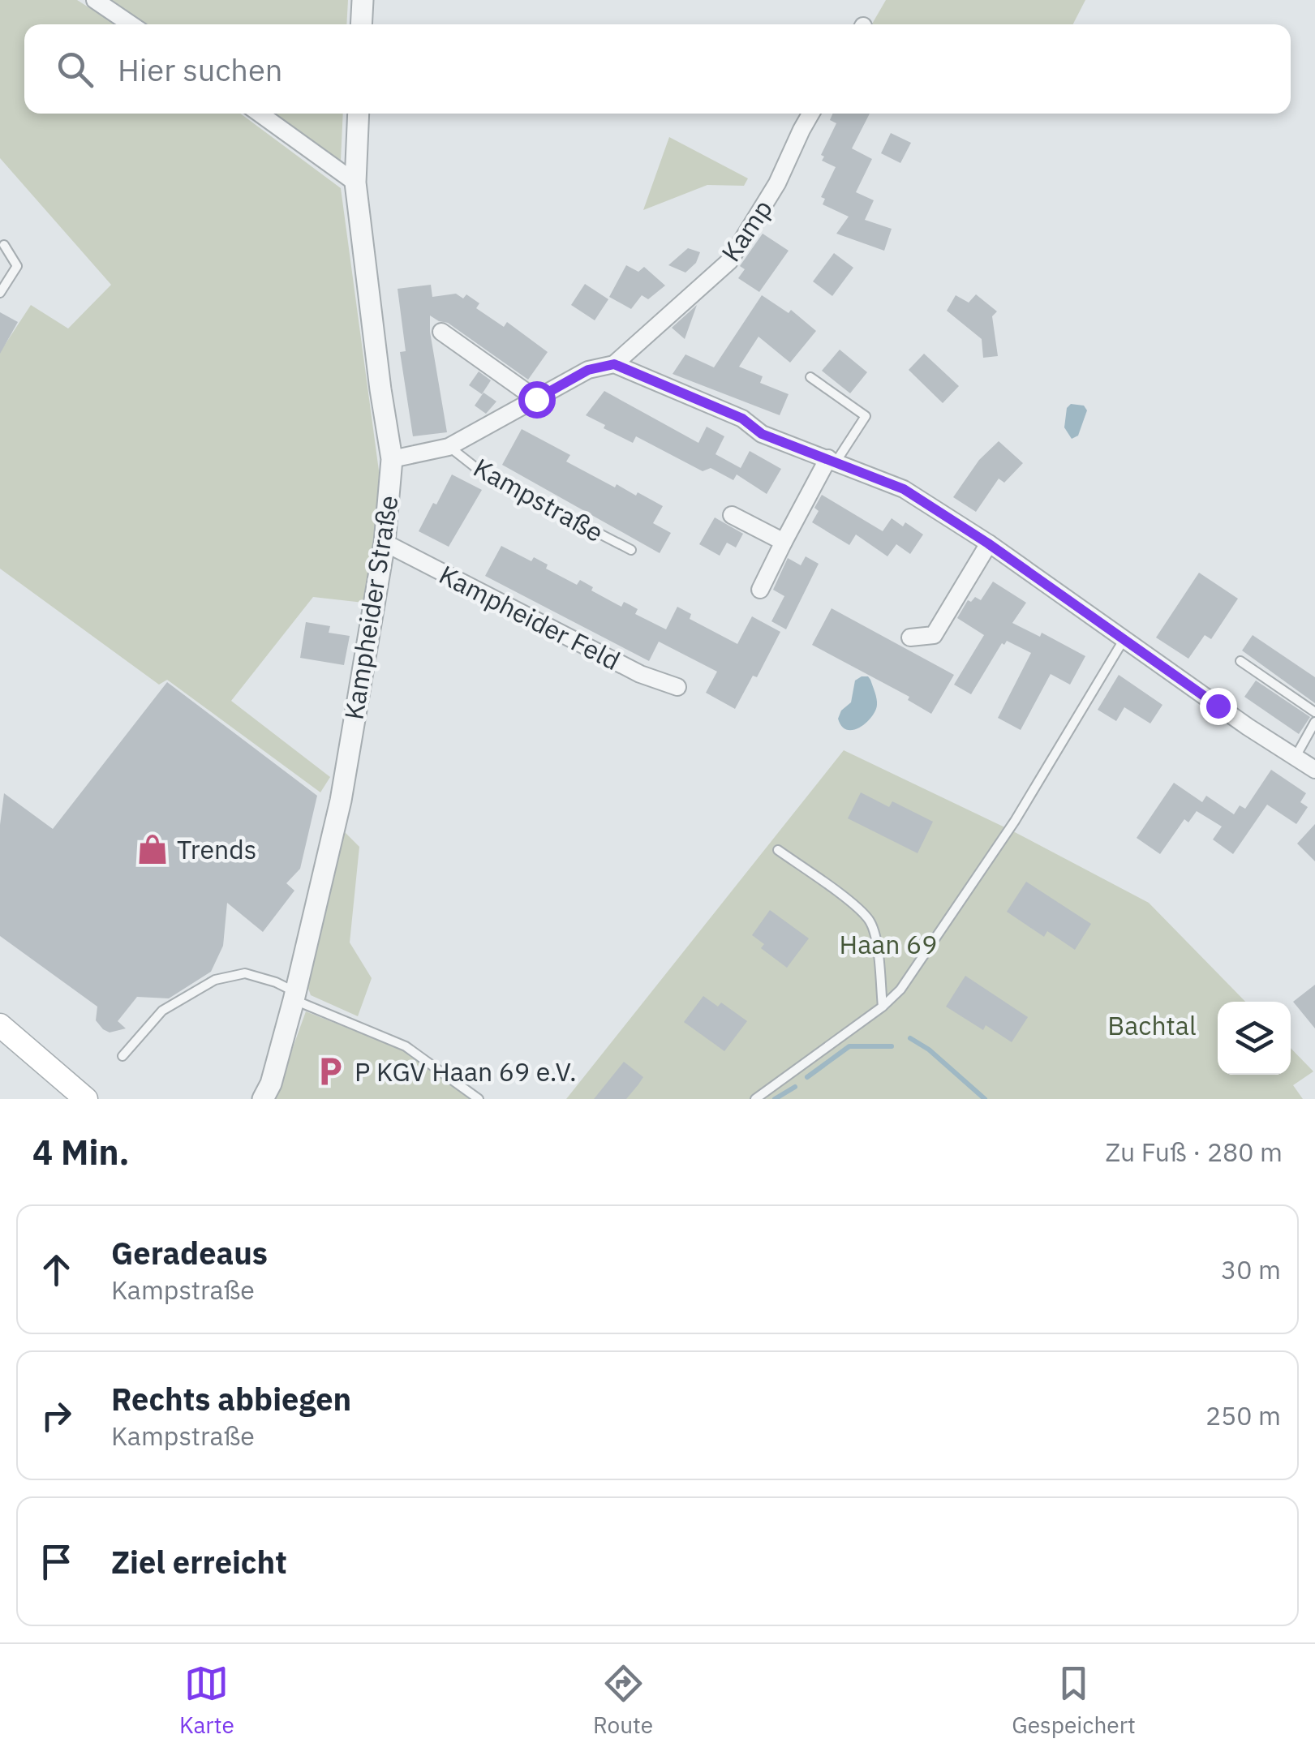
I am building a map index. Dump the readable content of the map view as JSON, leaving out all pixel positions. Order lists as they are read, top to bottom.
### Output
{
  "streets": {
    "street": [
      "Kamp",
      "Kampstraße",
      "Kampheider Straße",
      "Kampheider Feld"
    ]
  },
  "crossings": [
    ["Kamp", "Kampstraße"],
    ["Kampstraße", "Kampheider Straße"],
    ["Kampheider Straße", "Kampheider Feld"]
  ],
  "parks": ["Haan 69", "Bachtal"],
  "places": {
    "shop": ["Trends"],
    "parking": ["P KGV Haan 69 e.V."]
  },
  "page": {
    "search": "Hier suchen",
    "heading": ["4 Min.", "Zu Fuß · 280 m"],
    "list": [
      ["Geradeaus", "Kampstraße", "30 m"],
      ["Rechts abbiegen", "Kampstraße", "250 m"],
      "Ziel erreicht"
    ],
    "nav": ["Karte", "Route", "Gespeichert"]
  }
}
